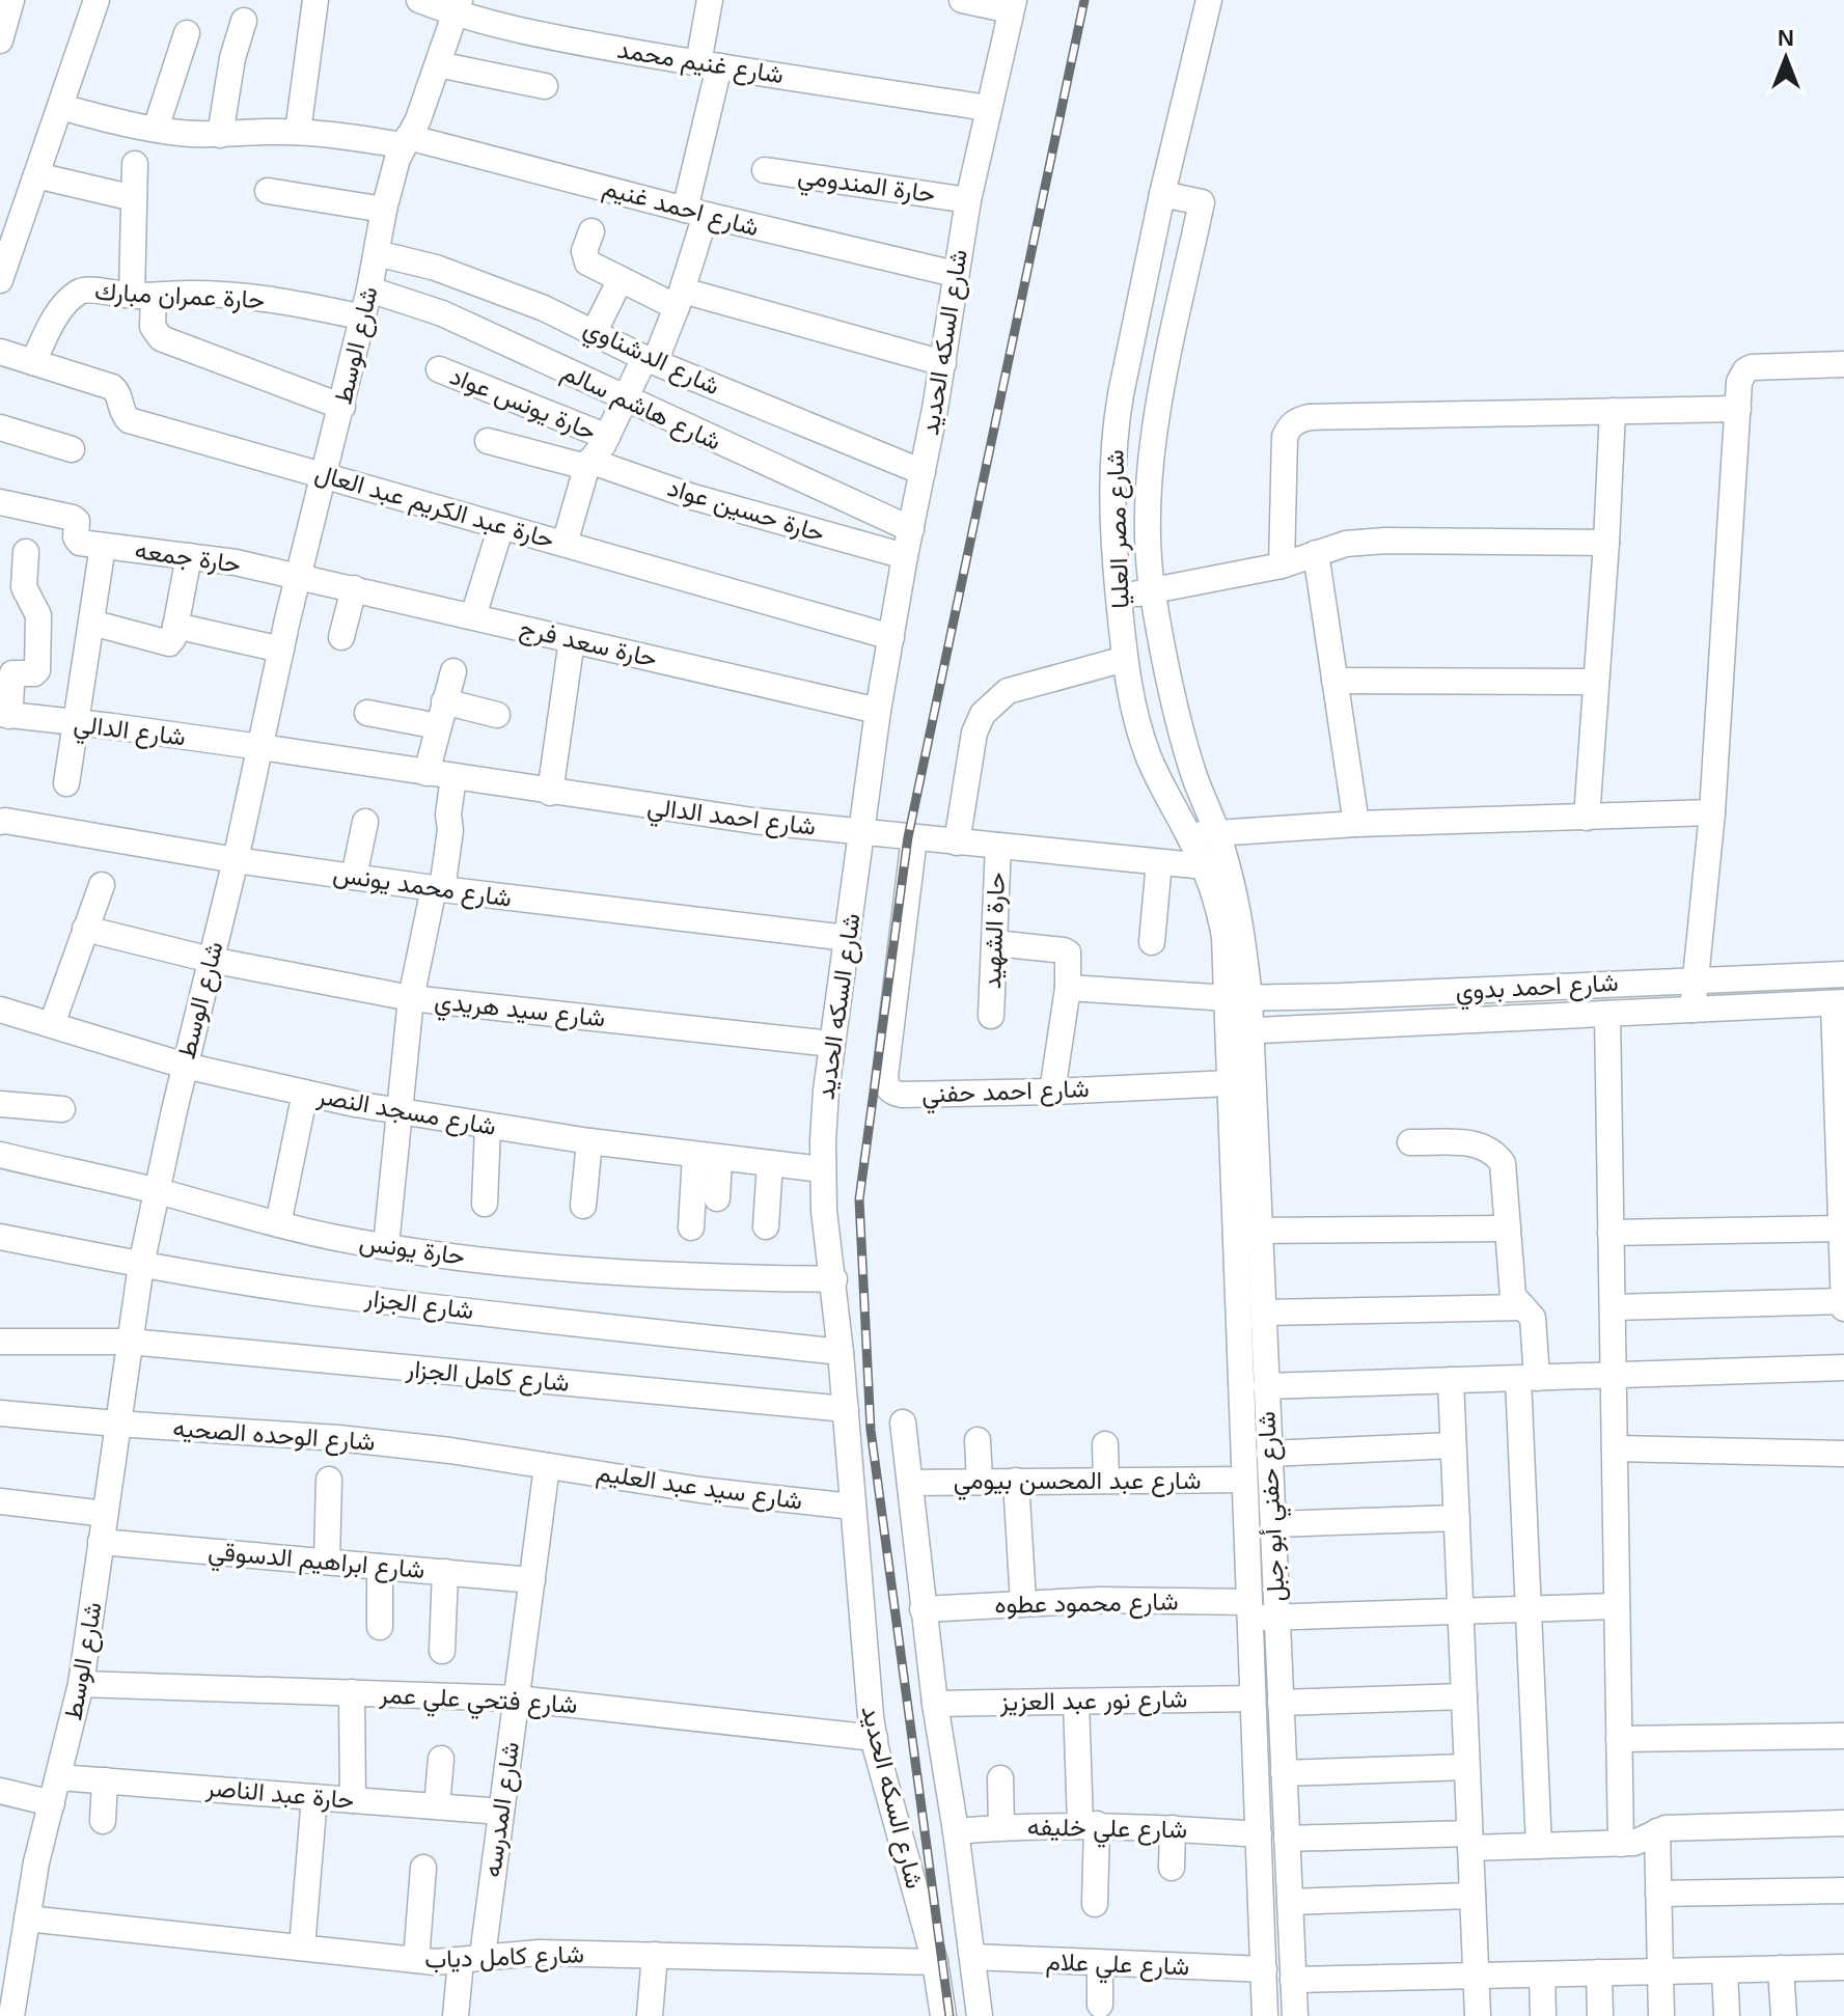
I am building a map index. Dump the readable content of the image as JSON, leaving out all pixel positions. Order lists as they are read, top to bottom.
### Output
{
  "streets": {
    "street": [
      "شارع غنيم محمد",
      "حارة المندومي",
      "شارع احمد غنيم",
      "حارة عمران مبارك",
      "شارع السكه الحديد",
      "شارع الوسط",
      "شارع الدشناوي",
      "حارة يونس عواد",
      "شارع هاشم سالم",
      "حارة عبد الكريم عبد العال",
      "حارة حسين عواد",
      "شارع مصر العليا",
      "حارة جمعه",
      "حارة سعد فرج",
      "شارع الدالي",
      "شارع احمد الدالي",
      "شارع محمد يونس",
      "حارة الشهيد",
      "شارع احمد بدوي",
      "شارع سيد هريدي",
      "شارع احمد حفني",
      "شارع مسجد النصر",
      "حارة يونس",
      "شارع الجزار",
      "شارع كامل الجزار",
      "شارع الوحده الصحيه",
      "شارع عبد المحسن بيومي",
      "شارع سيد عبد العليم",
      "شارع حفني أبو جبل",
      "شارع ابراهيم الدسوقي",
      "شارع محمود عطوه",
      "شارع فتحي علي عمر",
      "شارع نور عبد العزيز",
      "حارة عبد الناصر",
      "شارع المدرسه",
      "شارع علي خليفه",
      "شارع كامل دياب",
      "شارع علي علام"
    ]
  },
  "crossings": [
    ["شارع غنيم محمد", "شارع السكه الحديد"],
    ["شارع غنيم محمد", "شارع الوسط"],
    ["حارة المندومي", "شارع السكه الحديد"],
    ["شارع احمد غنيم", "شارع السكه الحديد"],
    ["شارع احمد غنيم", "شارع الوسط"],
    ["حارة عمران مبارك", "شارع الوسط"],
    ["حارة عمران مبارك", "حارة عبد الكريم عبد العال"],
    ["شارع السكه الحديد", "شارع الدشناوي"],
    ["شارع السكه الحديد", "شارع هاشم سالم"],
    ["شارع السكه الحديد", "حارة عبد الكريم عبد العال"],
    ["شارع السكه الحديد", "حارة حسين عواد"],
    ["شارع السكه الحديد", "حارة سعد فرج"],
    ["شارع السكه الحديد", "شارع احمد الدالي"],
    ["شارع السكه الحديد", "شارع محمد يونس"],
    ["شارع السكه الحديد", "شارع سيد هريدي"],
    ["شارع السكه الحديد", "شارع مسجد النصر"],
    ["شارع السكه الحديد", "حارة يونس"],
    ["شارع السكه الحديد", "شارع الجزار"],
    ["شارع السكه الحديد", "شارع كامل الجزار"],
    ["شارع السكه الحديد", "شارع عبد المحسن بيومي"],
    ["شارع السكه الحديد", "شارع سيد عبد العليم"],
    ["شارع السكه الحديد", "شارع محمود عطوه"],
    ["شارع السكه الحديد", "شارع فتحي علي عمر"],
    ["شارع السكه الحديد", "شارع نور عبد العزيز"],
    ["شارع السكه الحديد", "شارع علي خليفه"],
    ["شارع السكه الحديد", "شارع كامل دياب"],
    ["شارع السكه الحديد", "شارع علي علام"],
    ["شارع الوسط", "شارع الدشناوي"],
    ["شارع الوسط", "شارع هاشم سالم"],
    ["شارع الوسط", "حارة عبد الكريم عبد العال"],
    ["شارع الوسط", "حارة جمعه"],
    ["شارع الوسط", "حارة سعد فرج"],
    ["شارع الوسط", "شارع الدالي"],
    ["شارع الوسط", "شارع احمد الدالي"],
    ["شارع الوسط", "شارع محمد يونس"],
    ["شارع الوسط", "شارع سيد هريدي"],
    ["شارع الوسط", "شارع مسجد النصر"],
    ["شارع الوسط", "حارة يونس"],
    ["شارع الوسط", "شارع الجزار"],
    ["شارع الوسط", "شارع كامل الجزار"],
    ["شارع الوسط", "شارع الوحده الصحيه"],
    ["شارع الوسط", "شارع ابراهيم الدسوقي"],
    ["شارع الوسط", "شارع فتحي علي عمر"],
    ["شارع الوسط", "حارة عبد الناصر"],
    ["شارع الوسط", "شارع كامل دياب"],
    ["شارع مصر العليا", "شارع احمد الدالي"],
    ["شارع مصر العليا", "شارع احمد بدوي"],
    ["شارع مصر العليا", "شارع حفني أبو جبل"],
    ["حارة جمعه", "حارة سعد فرج"],
    ["شارع الدالي", "شارع احمد الدالي"],
    ["شارع احمد الدالي", "حارة الشهيد"],
    ["شارع احمد الدالي", "شارع احمد حفني"],
    ["شارع احمد بدوي", "شارع حفني أبو جبل"],
    ["شارع احمد حفني", "شارع حفني أبو جبل"],
    ["شارع الوحده الصحيه", "شارع سيد عبد العليم"],
    ["شارع الوحده الصحيه", "شارع المدرسه"],
    ["شارع عبد المحسن بيومي", "شارع حفني أبو جبل"],
    ["شارع سيد عبد العليم", "شارع المدرسه"],
    ["شارع حفني أبو جبل", "شارع محمود عطوه"],
    ["شارع حفني أبو جبل", "شارع نور عبد العزيز"],
    ["شارع حفني أبو جبل", "شارع علي خليفه"],
    ["شارع حفني أبو جبل", "شارع علي علام"],
    ["شارع ابراهيم الدسوقي", "شارع المدرسه"],
    ["شارع فتحي علي عمر", "شارع المدرسه"],
    ["حارة عبد الناصر", "شارع المدرسه"],
    ["شارع المدرسه", "شارع كامل دياب"]
  ],
  "north": "top"
}
